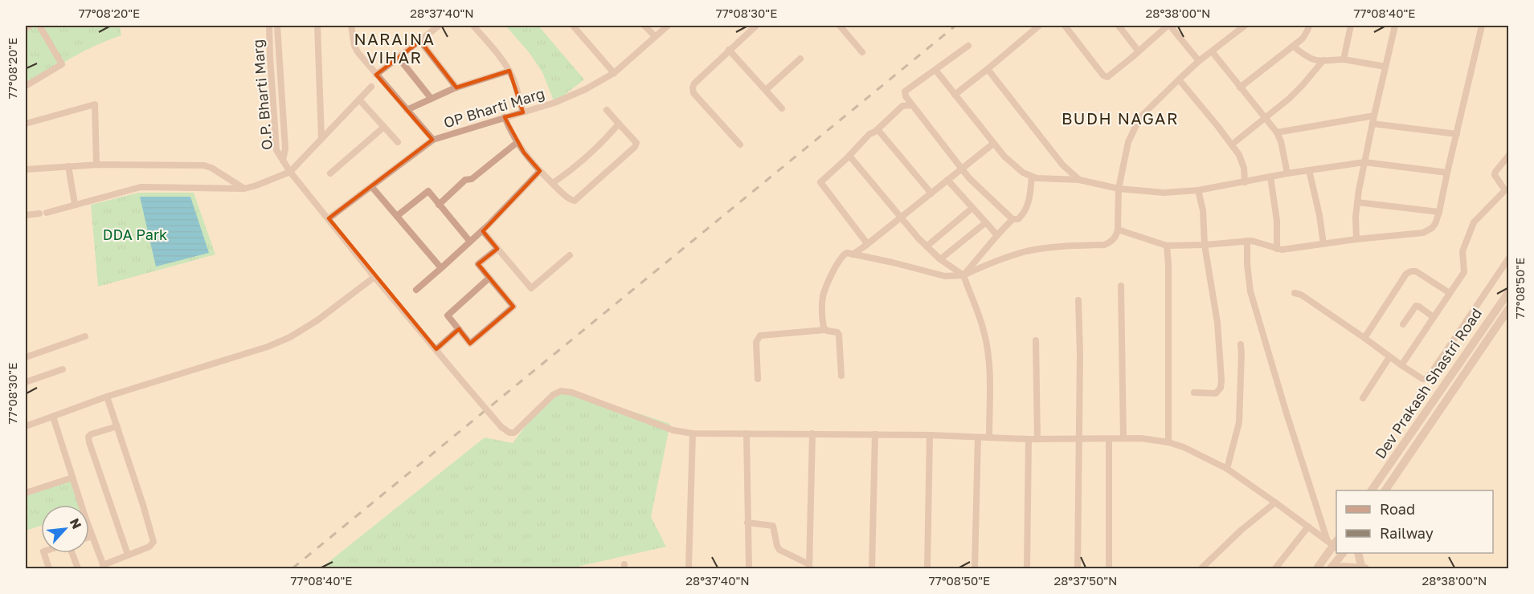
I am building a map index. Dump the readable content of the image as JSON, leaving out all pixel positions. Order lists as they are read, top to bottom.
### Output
{
  "streets": {
    "street": ["O.P. Bharti Marg", "OP Bharti Marg", "Dev Prakash Shastri Road"]
  },
  "crossings": [
    ["O.P. Bharti Marg", "OP Bharti Marg"]
  ],
  "districts": ["NARAINA VIHAR", "BUDH NAGAR"],
  "parks": ["DDA Park"],
  "legend": ["Road", "Railway"],
  "north": "top right",
  "coordinates": [
    "77°08'20\"E",
    "28°37'40\"N",
    "77°08'30\"E",
    "28°38'00\"N",
    "77°08'40\"E",
    "77°08'50\"E",
    "28°37'50\"N"
  ]
}
